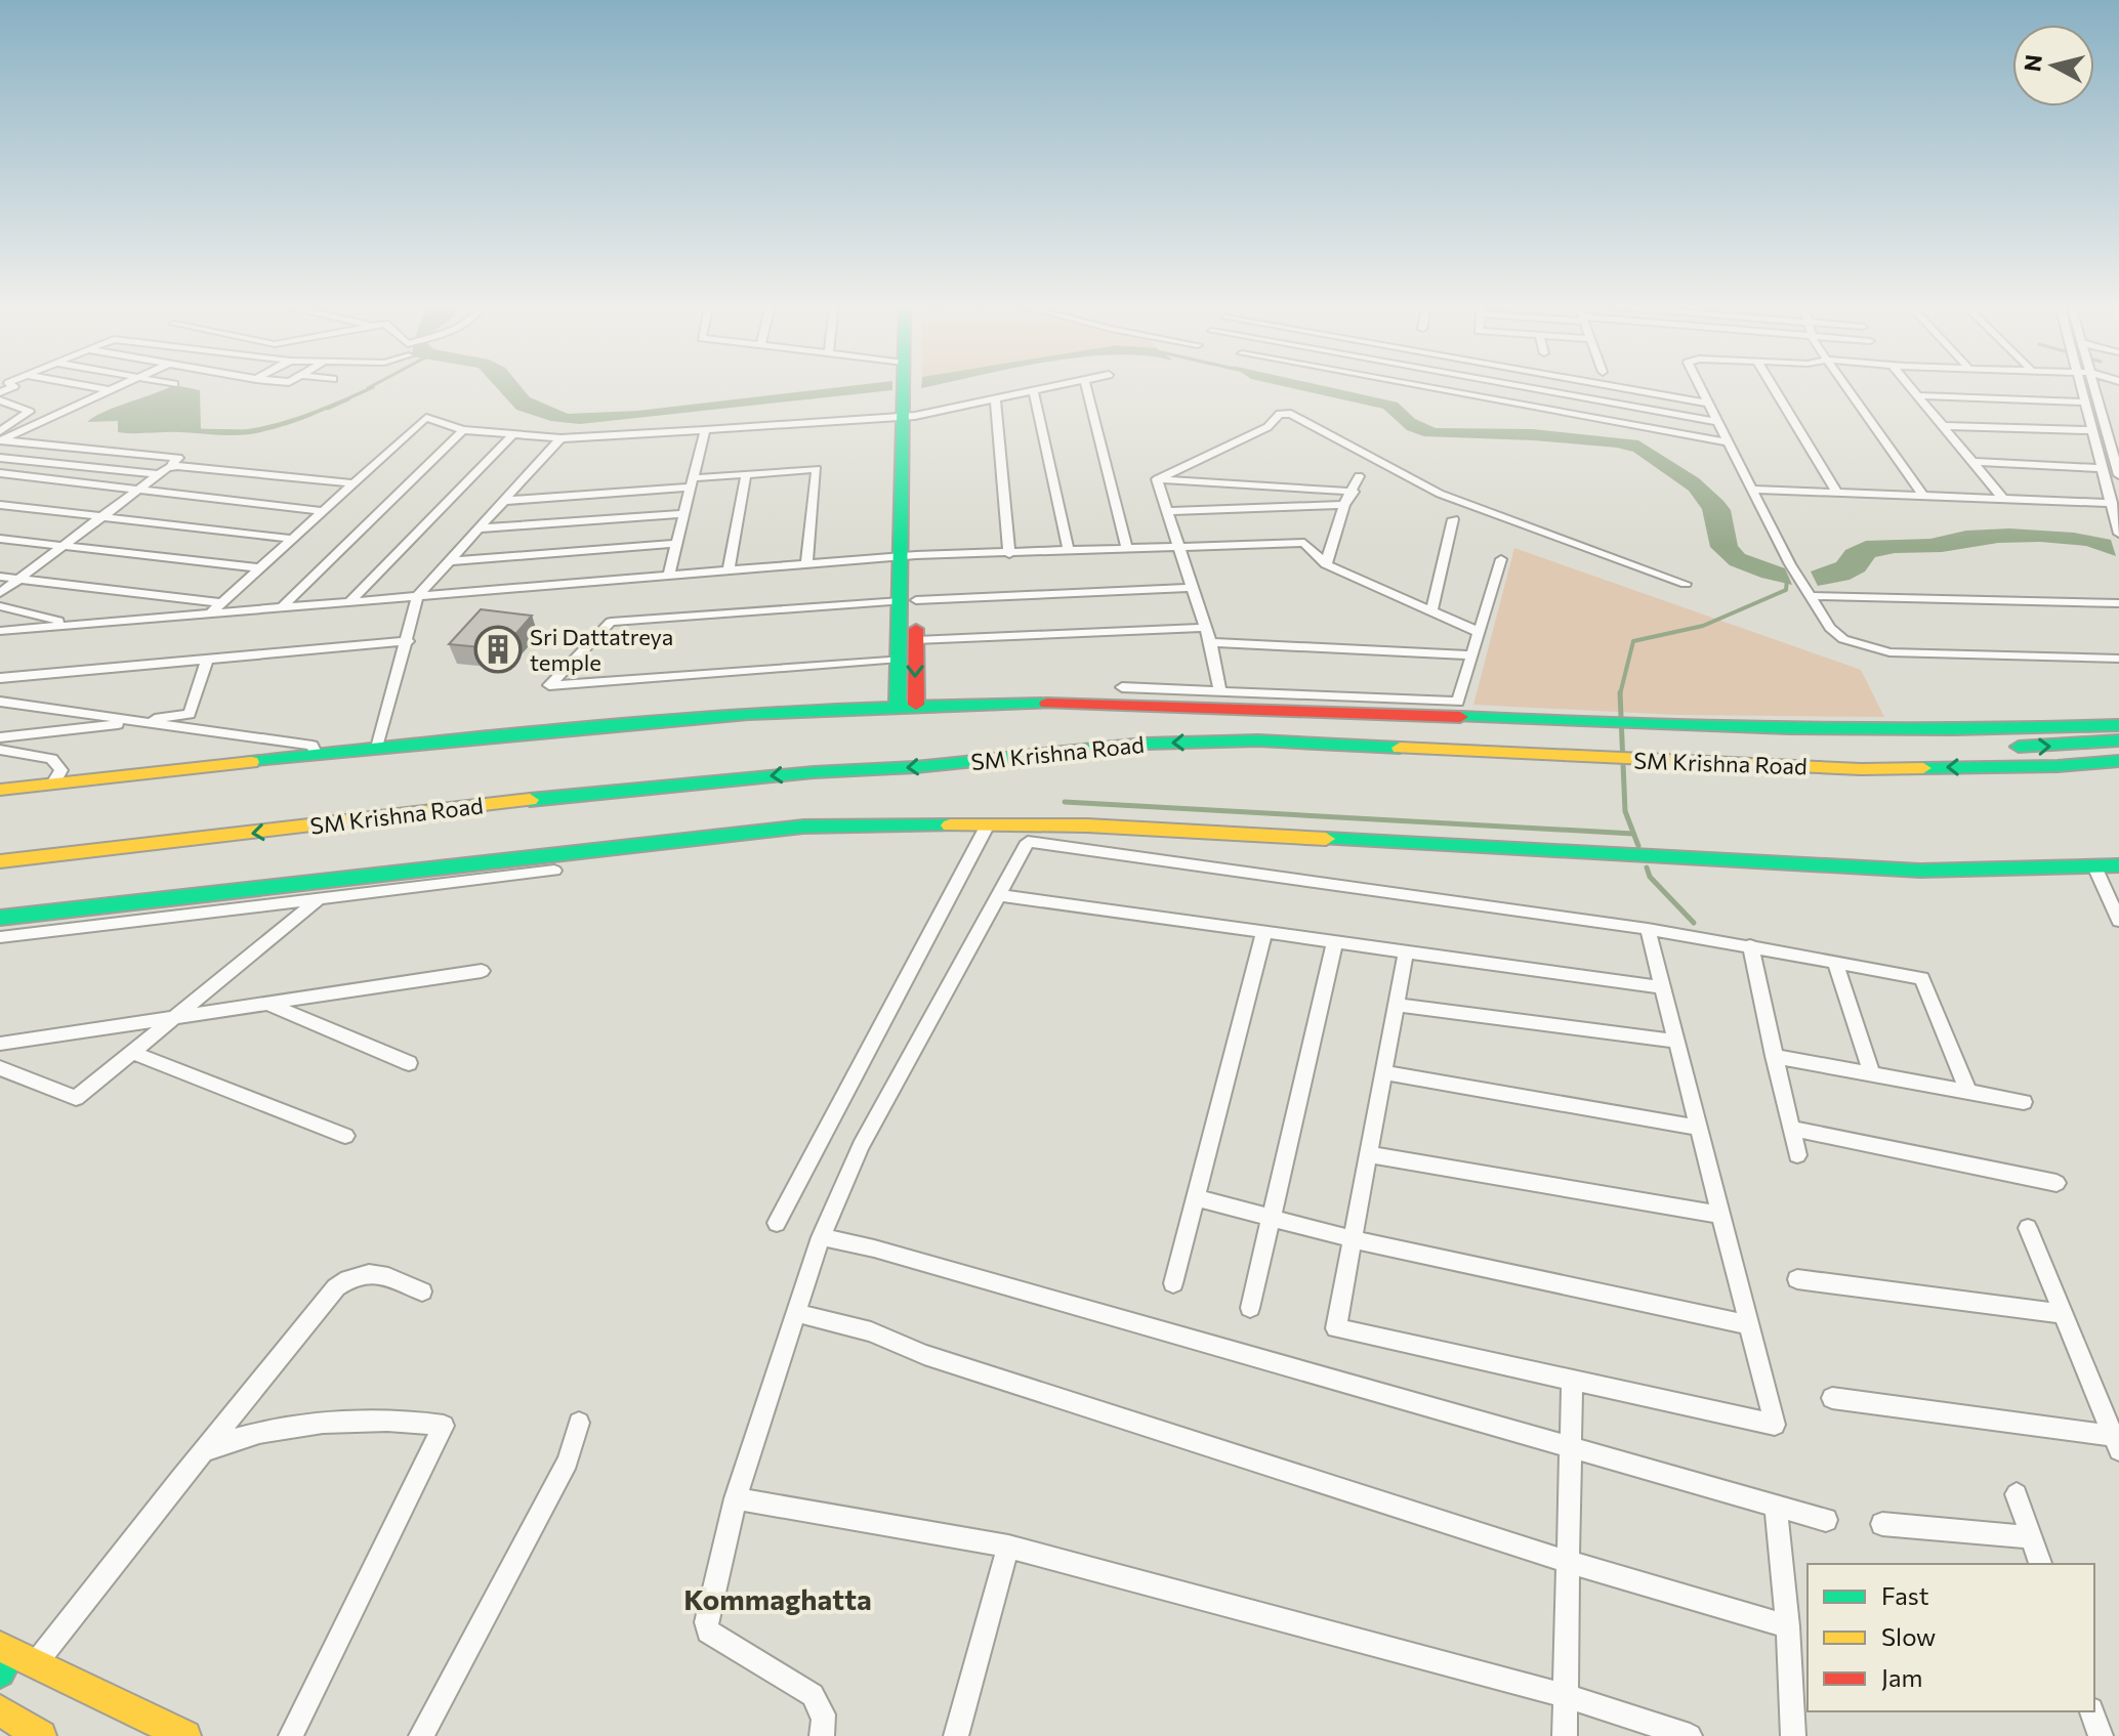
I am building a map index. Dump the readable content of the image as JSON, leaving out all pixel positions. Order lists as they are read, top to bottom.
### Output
{
  "streets": {
    "main road": ["SM Krishna Road"]
  },
  "districts": ["Kommaghatta"],
  "places": {
    "building": ["Sri Dattatreya temple"]
  },
  "legend": ["Fast", "Slow", "Jam"],
  "north": "left"
}
